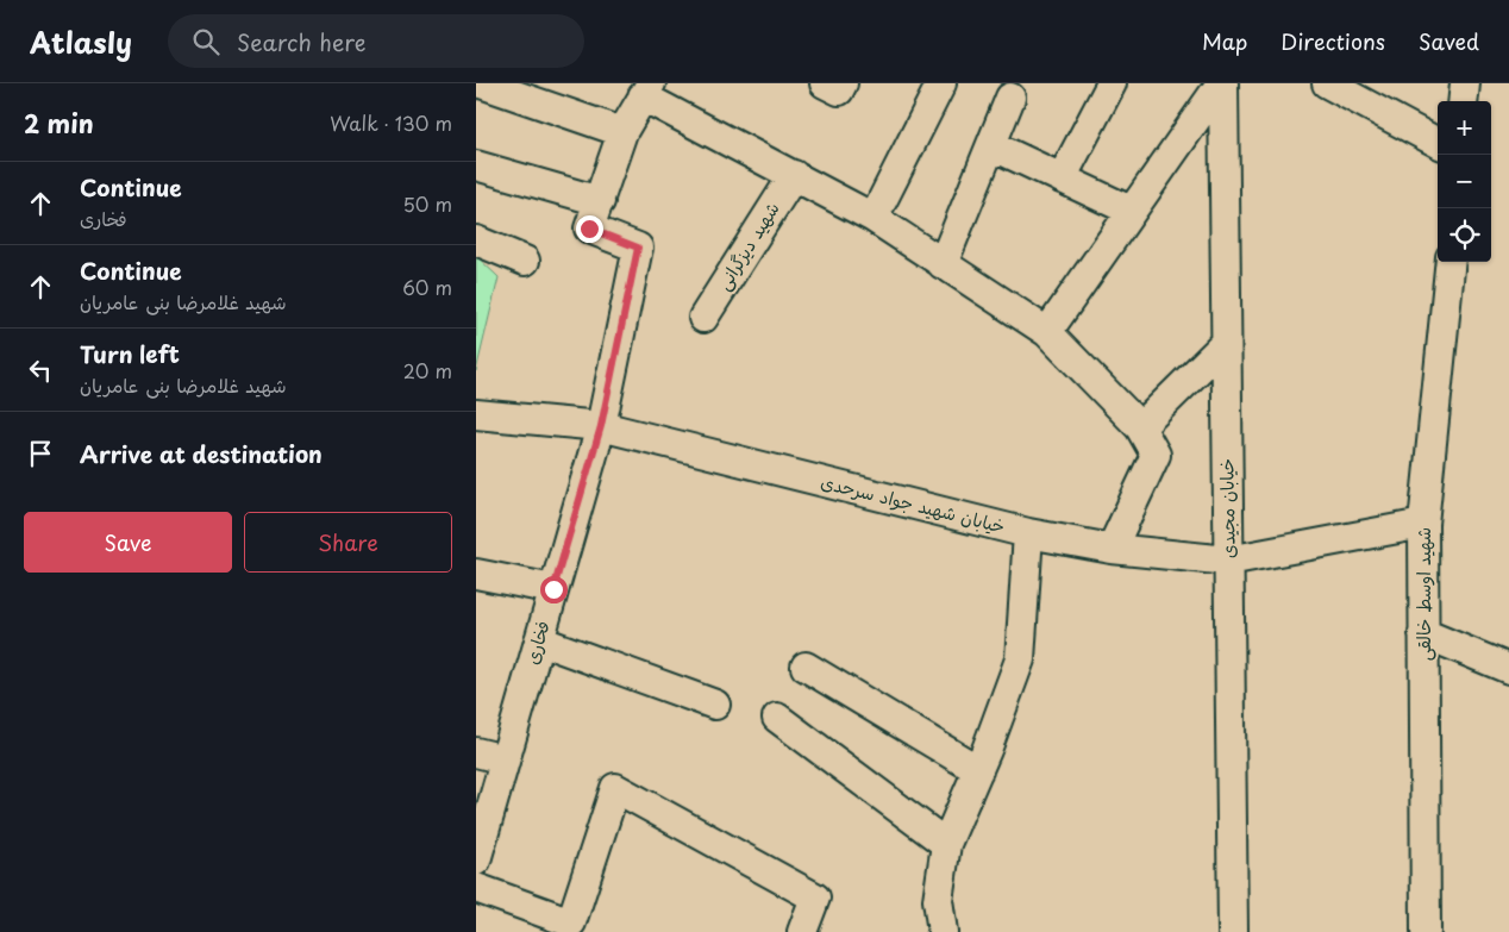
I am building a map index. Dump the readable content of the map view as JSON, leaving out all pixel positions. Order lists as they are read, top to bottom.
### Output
{
  "streets": {
    "street": [
      "شهید دیزگرانی",
      "خیابان شهید جواد سرحدی",
      "خیابان مجیدی",
      "شهید اوسط خالقی",
      "فخاری"
    ]
  },
  "crossings": [
    ["خیابان شهید جواد سرحدی", "خیابان مجیدی"],
    ["خیابان شهید جواد سرحدی", "شهید اوسط خالقی"],
    ["خیابان شهید جواد سرحدی", "فخاری"]
  ],
  "page": {
    "header": "Atlasly",
    "search": "Search here",
    "nav": ["Map", "Directions", "Saved"],
    "heading": ["2 min", "Walk · 130 m"],
    "map_buttons": ["+", "−"],
    "list": [
      ["Continue", "فخاری", "50 m"],
      ["Continue", "شهید غلامرضا بنی عامریان", "60 m"],
      ["Turn left", "شهید غلامرضا بنی عامریان", "20 m"],
      "Arrive at destination"
    ],
    "buttons": ["Save", "Share"]
  }
}
